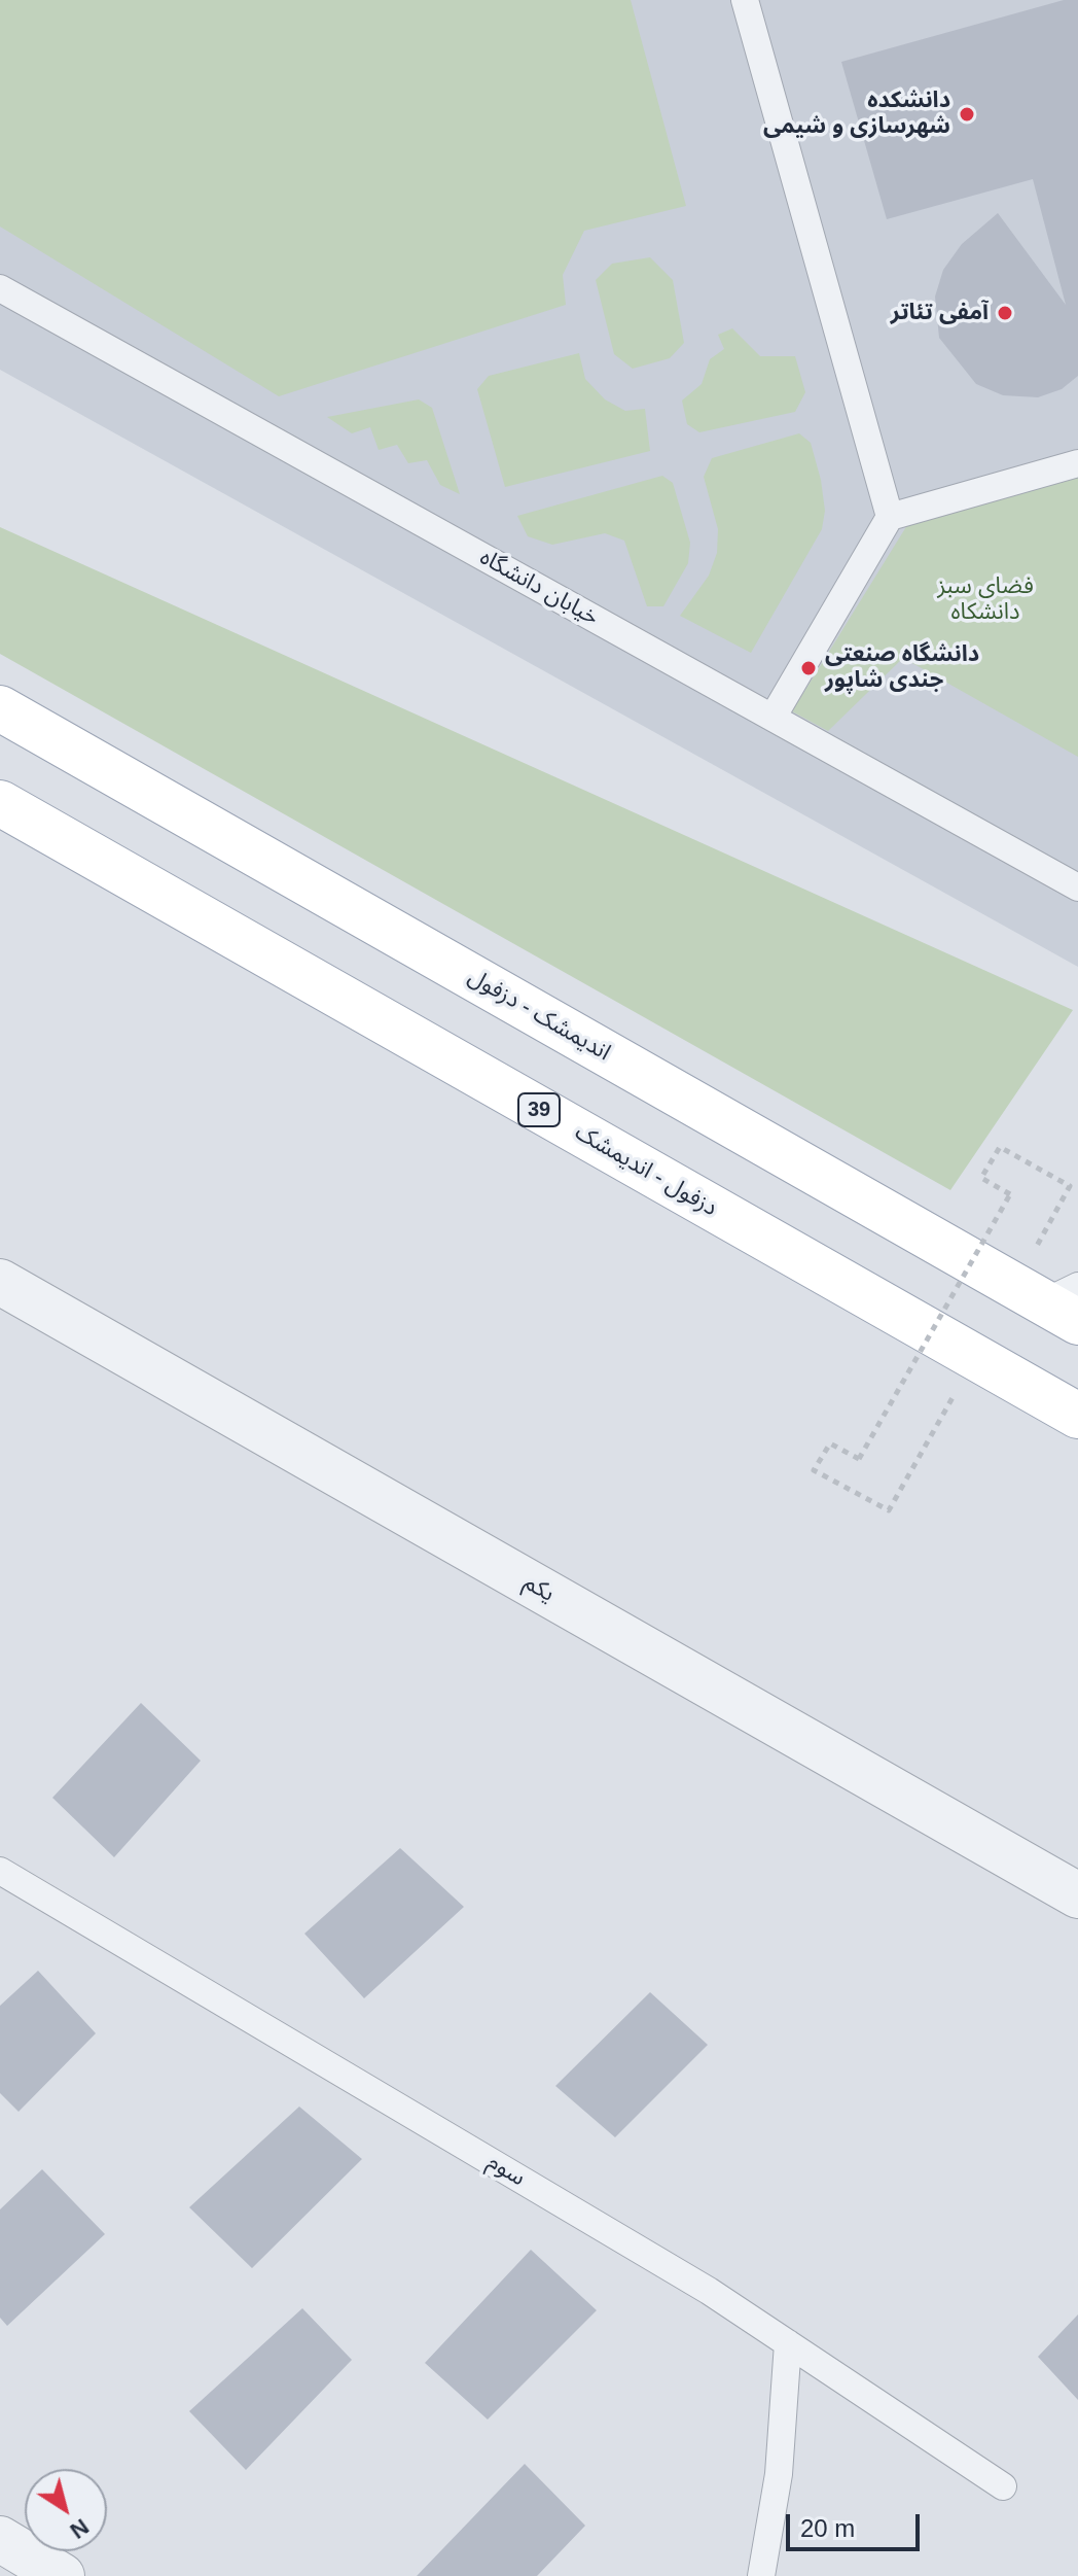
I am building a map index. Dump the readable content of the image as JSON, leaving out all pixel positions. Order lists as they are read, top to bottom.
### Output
{
  "streets": {
    "main road": ["اندیمشک - دزفول", "39", "دزفول - اندیمشک"],
    "street": ["یکم"],
    "lane": ["خیابان دانشگاه", "سوم"]
  },
  "parks": ["فضای سبز دانشکاه"],
  "places": ["دانشکده شهرسازی و شیمی", "آمفی تئاتر", "دانشگاه صنعتی جندی شاپور"],
  "scale_bar": "20 m",
  "north": "bottom right"
}
